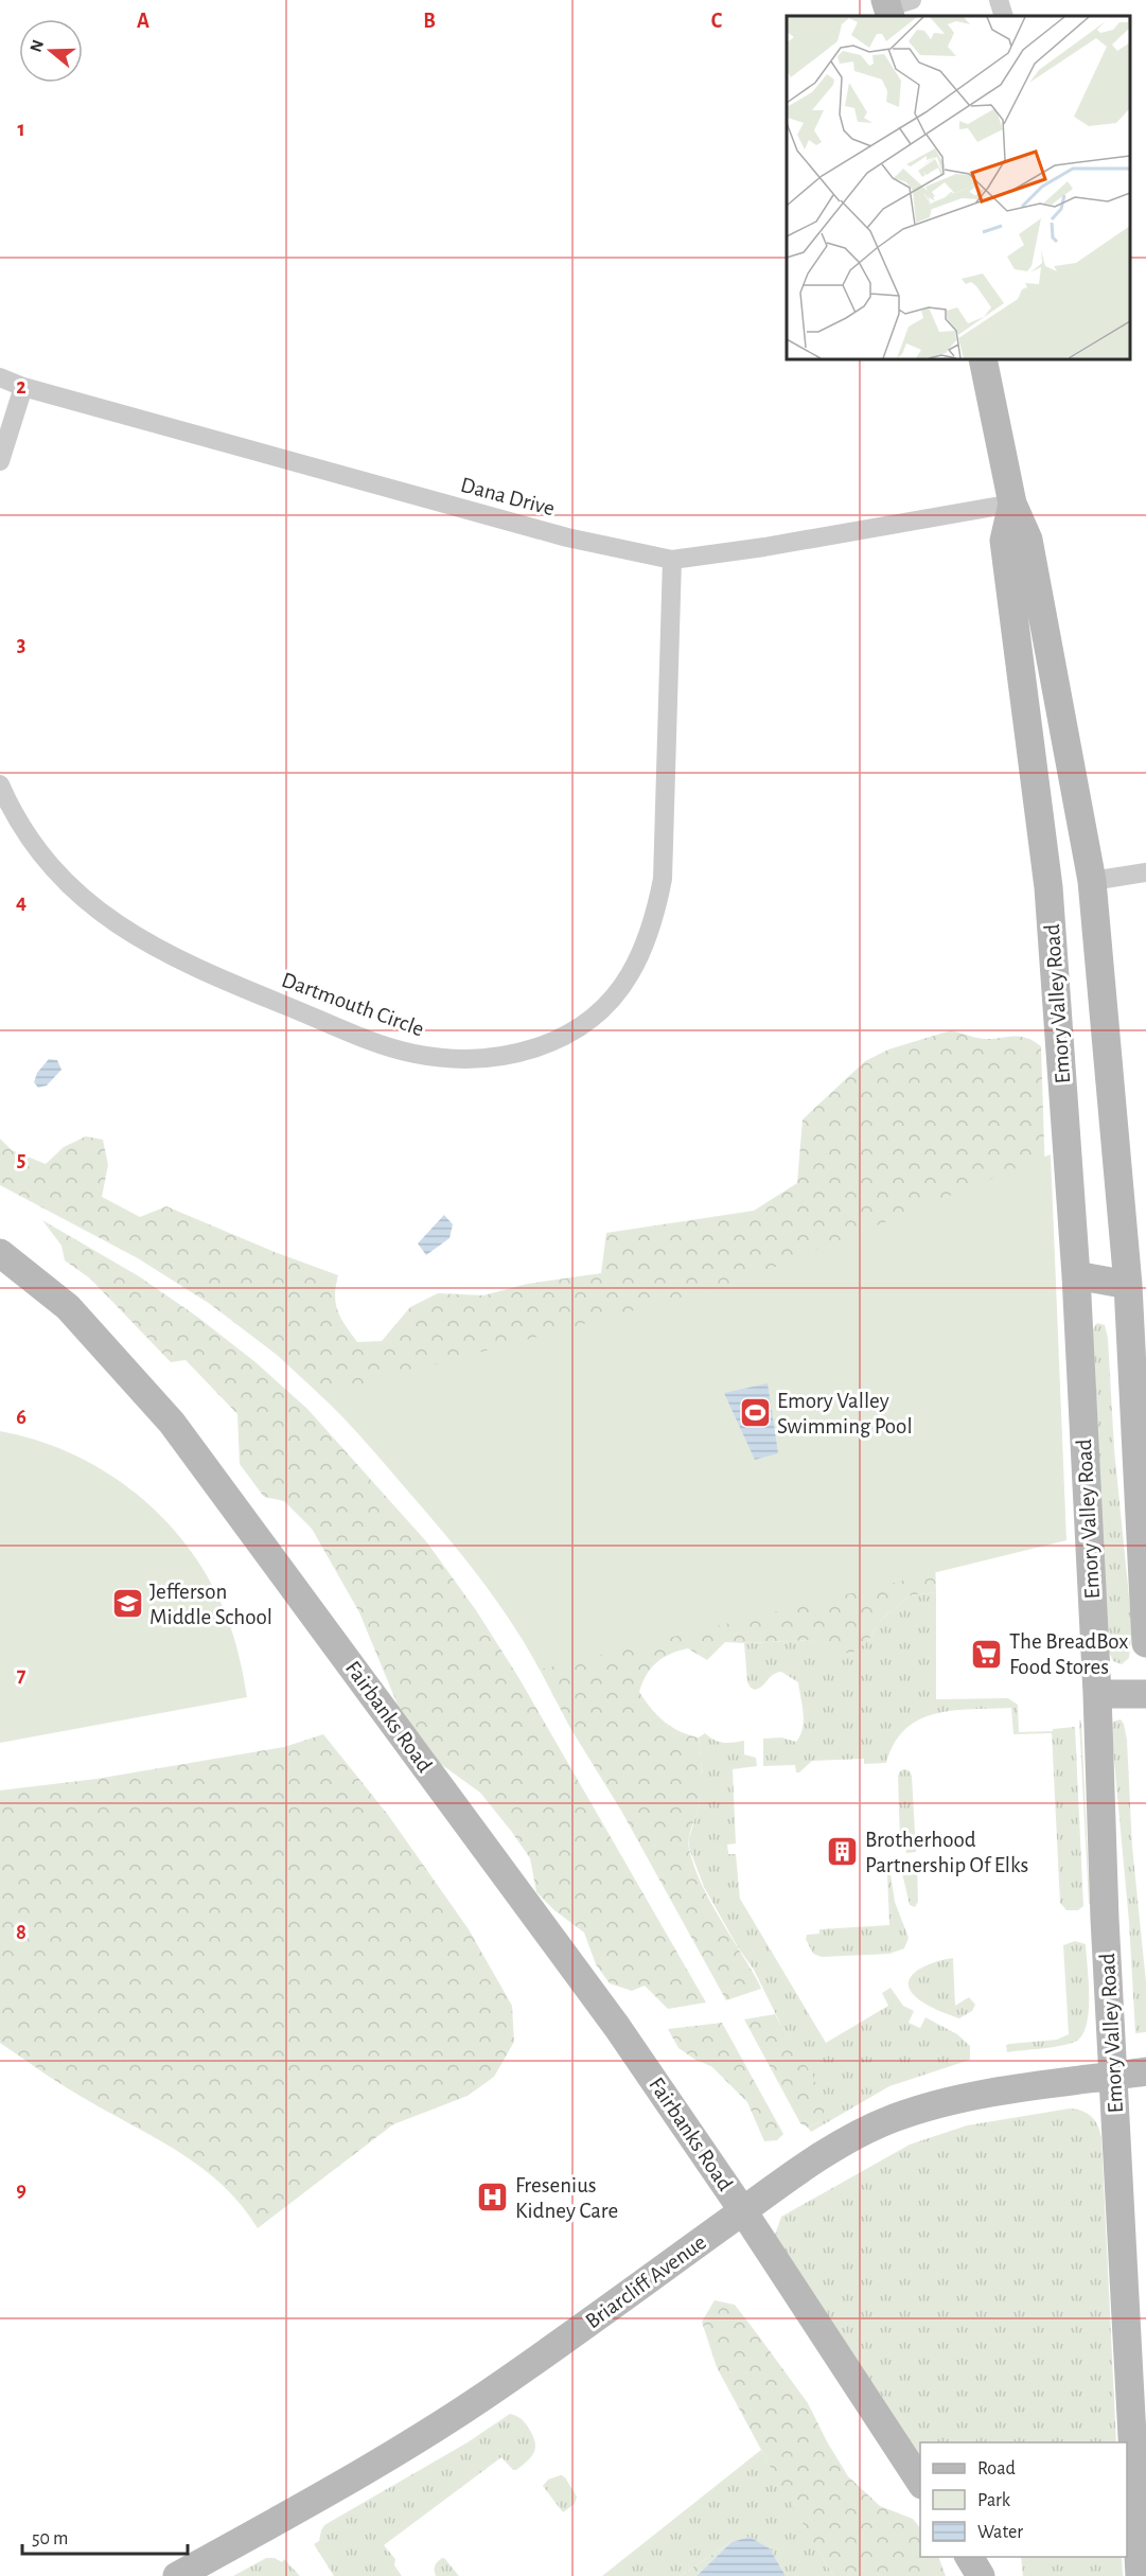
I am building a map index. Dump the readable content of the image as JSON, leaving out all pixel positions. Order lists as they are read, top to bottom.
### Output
{
  "streets": {
    "main road": ["Emory Valley Road", "Fairbanks Road", "Briarcliff Avenue"],
    "street": ["Dana Drive", "Dartmouth Circle"]
  },
  "crossings": [
    ["Dana Drive", "Dartmouth Circle"],
    ["Dana Drive", "Emory Valley Road"],
    ["Emory Valley Road", "Briarcliff Avenue"],
    ["Fairbanks Road", "Briarcliff Avenue"]
  ],
  "places": {
    "sports": ["Emory Valley Swimming Pool"],
    "school or university": ["Jefferson Middle School"],
    "supermarket": ["The BreadBox Food Stores"],
    "building": ["Brotherhood Partnership Of Elks"],
    "hospital": ["Fresenius Kidney Care"]
  },
  "legend": ["Road", "Park", "Water"],
  "scale_bar": "50 m",
  "north": "left",
  "grid": {
    "columns": ["A", "B", "C"],
    "rows": [
      "1",
      "2",
      "3",
      "4",
      "5",
      "6",
      "7",
      "8",
      "9"
    ]
  }
}
